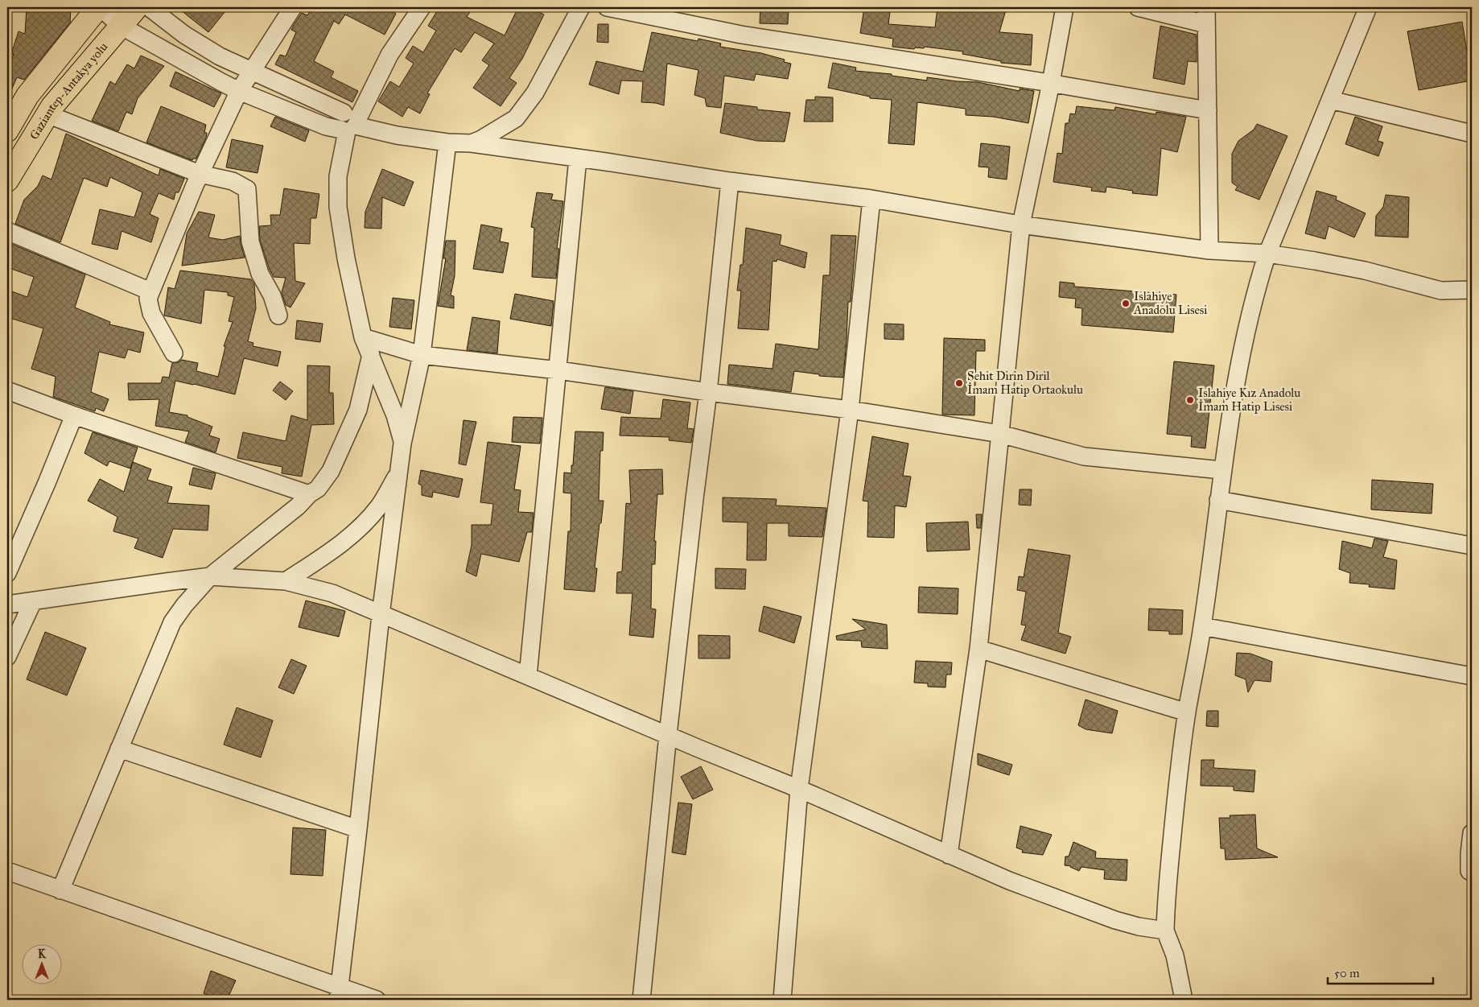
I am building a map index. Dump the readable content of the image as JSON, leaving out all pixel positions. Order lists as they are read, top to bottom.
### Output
{
  "streets": {
    "main road": ["Gaziantep-Antakya yolu"]
  },
  "places": ["Islahiye Anadolu Lisesi", "Şehit Dirin Diril İmam Hatip Ortaokulu", "Islahiye Kız Anadolu İmam Hatip Lisesi"],
  "scale_bar": "50 m",
  "north": "top"
}
